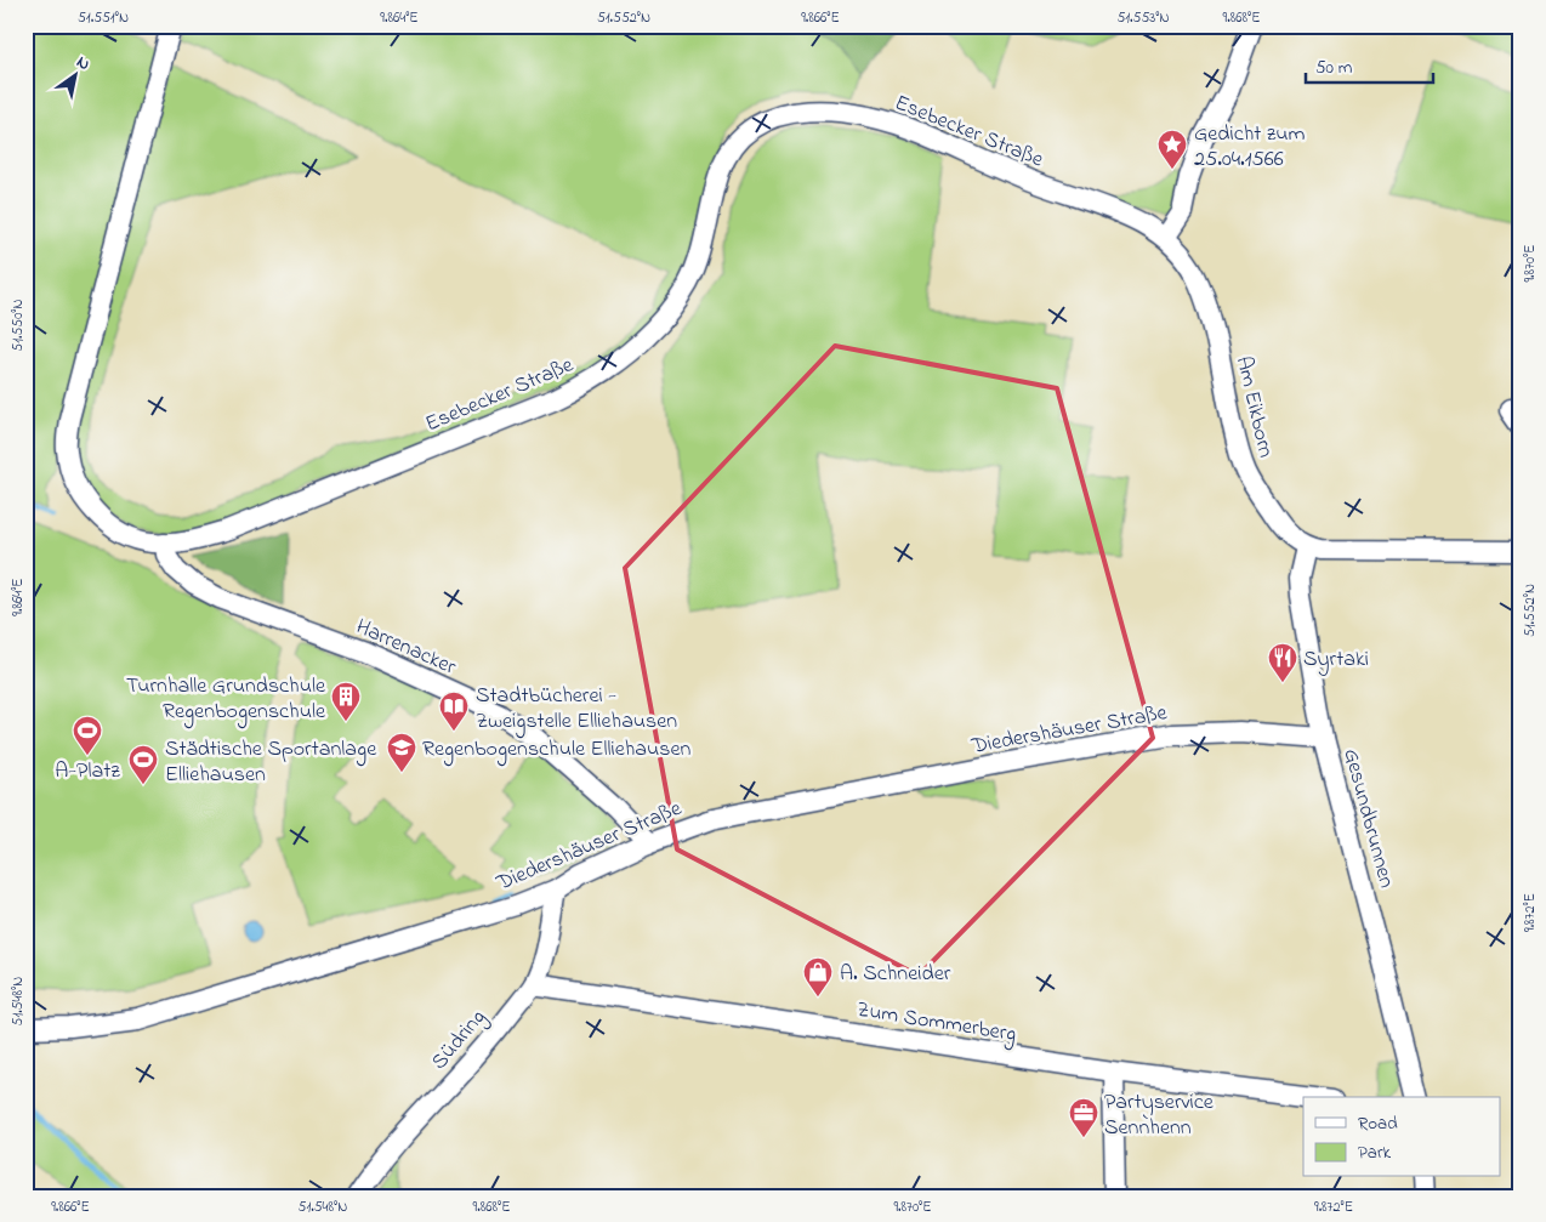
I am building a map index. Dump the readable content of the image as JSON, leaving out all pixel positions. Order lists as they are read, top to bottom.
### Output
{
  "streets": {
    "street": [
      "Esebecker Straße",
      "Am Eikborn",
      "Harrenacker",
      "Diedershäuser Straße",
      "Gesundbrunnen",
      "Zum Sommerberg",
      "Südring"
    ]
  },
  "crossings": [
    ["Esebecker Straße", "Am Eikborn"],
    ["Esebecker Straße", "Harrenacker"],
    ["Am Eikborn", "Gesundbrunnen"],
    ["Harrenacker", "Diedershäuser Straße"],
    ["Diedershäuser Straße", "Gesundbrunnen"],
    ["Diedershäuser Straße", "Südring"],
    ["Zum Sommerberg", "Südring"]
  ],
  "places": {
    "place": ["Gedicht zum 25.04.1566"],
    "restaurant": ["Syrtaki"],
    "building": ["Turnhalle Grundschule Regenbogenschule"],
    "library": ["Stadtbücherei - Zweigstelle Elliehausen"],
    "sports": ["A-Platz", "Städtische Sportanlage Elliehausen"],
    "school or university": ["Regenbogenschule Elliehausen"],
    "shop": ["A. Schneider"],
    "office": ["Partyservice Sennhenn"]
  },
  "legend": ["Road", "Park"],
  "scale_bar": "50 m",
  "north": "top right",
  "coordinates": [
    "51.551°N",
    "9.864°E",
    "51.552°N",
    "9.866°E",
    "51.553°N",
    "9.868°E",
    "9.870°E",
    "51.550°N",
    "9.872°E",
    "51.548°N"
  ]
}
